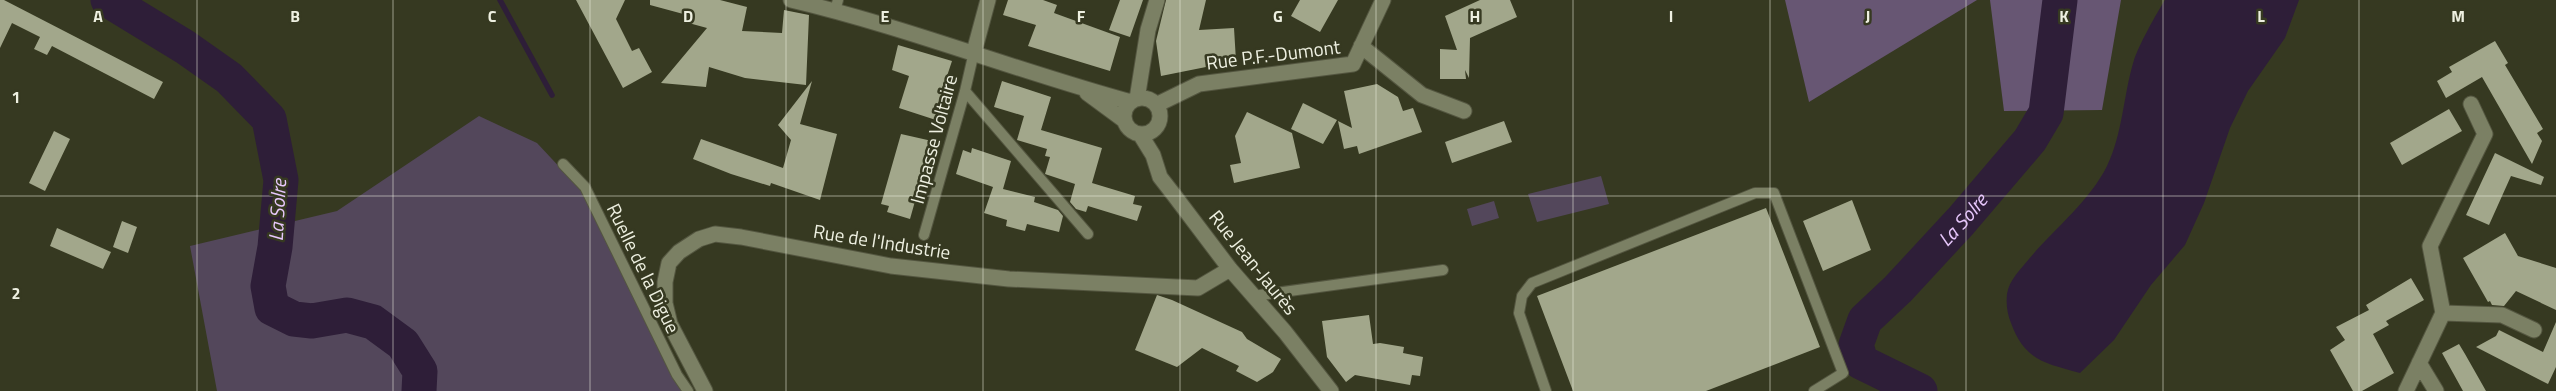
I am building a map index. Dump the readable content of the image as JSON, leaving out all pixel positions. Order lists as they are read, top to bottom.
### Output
{
  "streets": {
    "street": ["Rue P.F.-Dumont", "Rue de l'Industrie", "Rue Jean-Jaurès"],
    "lane": ["Impasse Voltaire", "Ruelle de la Digue"]
  },
  "crossings": [
    ["Rue P.F.-Dumont", "Rue Jean-Jaurès"],
    ["Rue de l'Industrie", "Rue Jean-Jaurès"]
  ],
  "water": ["La Solre"],
  "grid": {
    "columns": [
      "A",
      "B",
      "C",
      "D",
      "E",
      "F",
      "G",
      "H",
      "I",
      "J",
      "K",
      "L",
      "M"
    ],
    "rows": ["1", "2"]
  }
}
